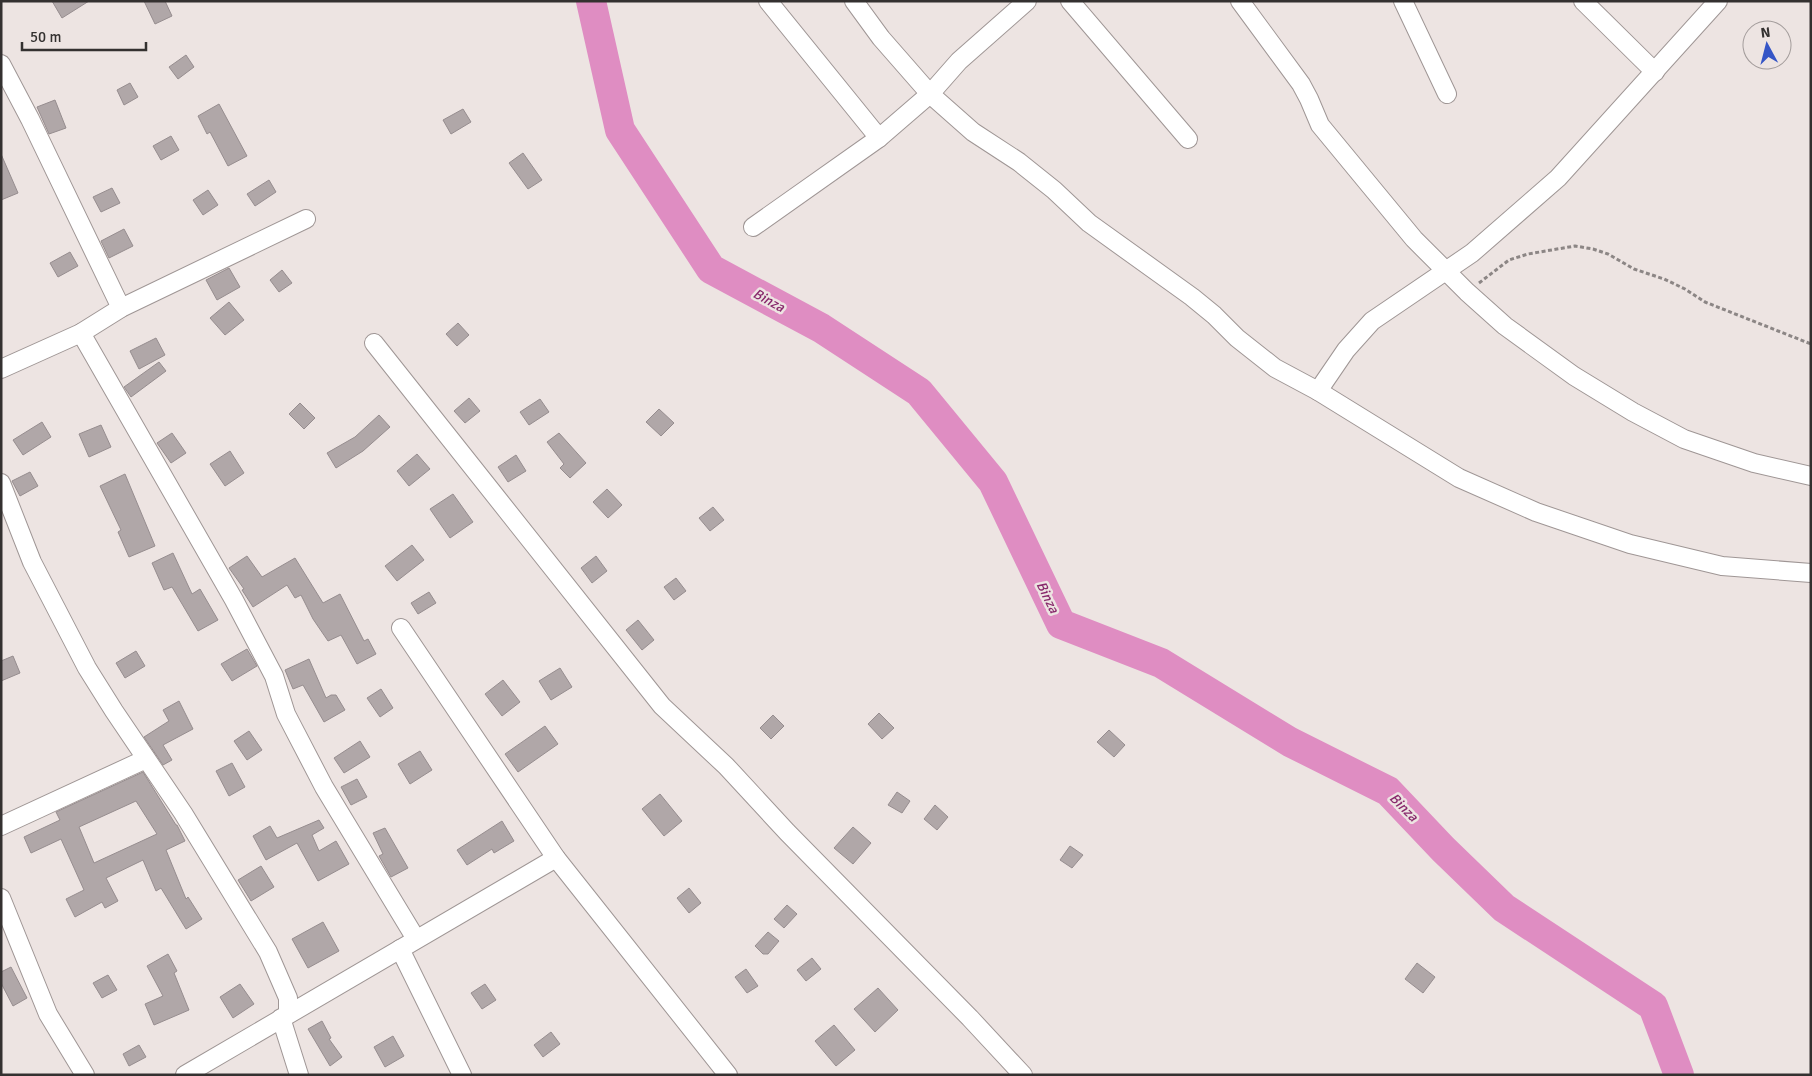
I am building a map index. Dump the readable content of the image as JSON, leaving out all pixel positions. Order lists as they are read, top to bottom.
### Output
{
  "water": ["Binza"],
  "scale_bar": "50 m",
  "north": "top"
}
